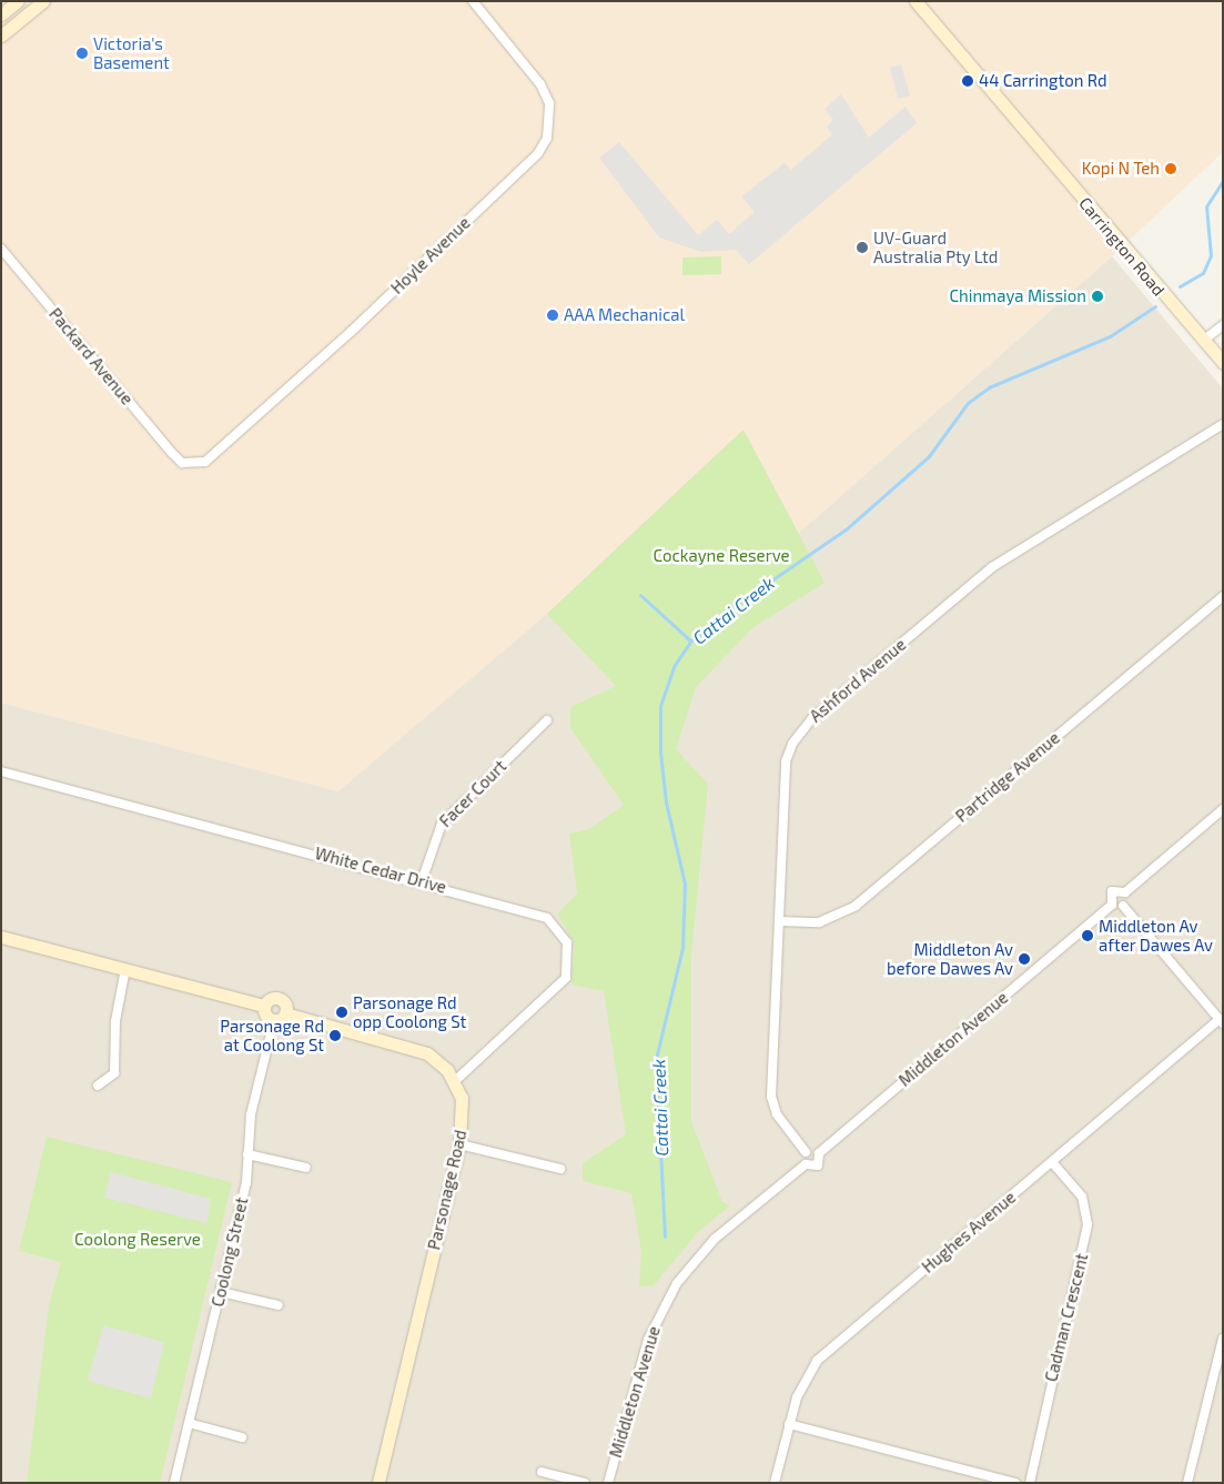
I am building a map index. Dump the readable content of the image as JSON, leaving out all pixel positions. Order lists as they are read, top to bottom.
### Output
{
  "streets": {
    "street": [
      "Carrington Road",
      "Hoyle Avenue",
      "Packard Avenue",
      "Ashford Avenue",
      "Partridge Avenue",
      "Facer Court",
      "White Cedar Drive",
      "Middleton Avenue",
      "Parsonage Road",
      "Hughes Avenue",
      "Coolong Street",
      "Cadman Crescent"
    ]
  },
  "crossings": [
    ["Hoyle Avenue", "Packard Avenue"],
    ["Ashford Avenue", "Partridge Avenue"],
    ["Facer Court", "White Cedar Drive"],
    ["White Cedar Drive", "Parsonage Road"],
    ["Parsonage Road", "Coolong Street"],
    ["Hughes Avenue", "Cadman Crescent"]
  ],
  "water": ["Cattai Creek"],
  "parks": ["Cockayne Reserve", "Coolong Reserve"],
  "places": [
    "Victoria's Basement",
    "44 Carrington Rd",
    "Kopi N Teh",
    "UV-Guard Australia Pty Ltd",
    "Chinmaya Mission",
    "AAA Mechanical",
    "Middleton Av after Dawes Av",
    "Middleton Av before Dawes Av",
    "Parsonage Rd opp Coolong St",
    "Parsonage Rd at Coolong St"
  ]
}
